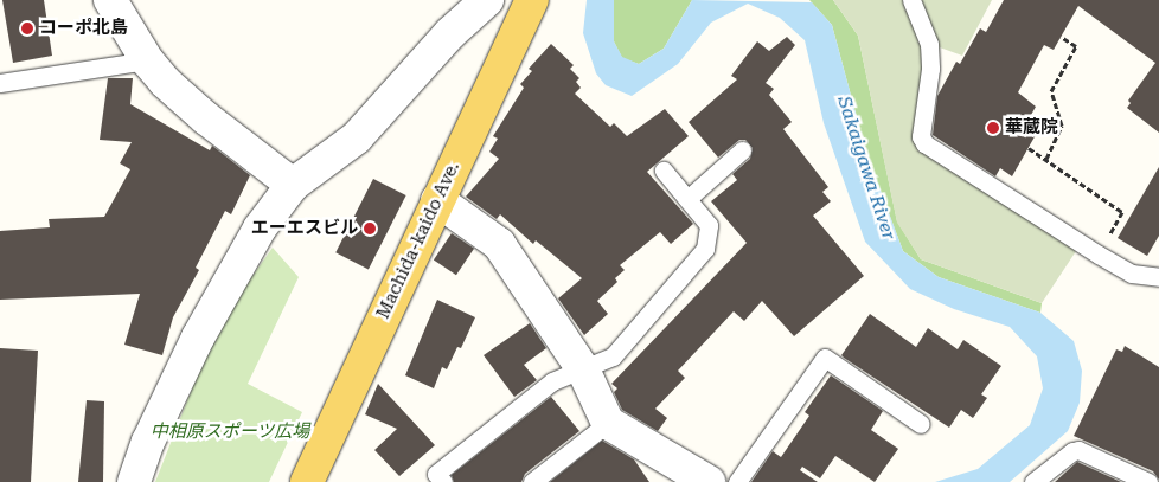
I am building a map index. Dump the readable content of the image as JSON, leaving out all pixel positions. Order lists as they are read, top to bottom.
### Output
{
  "streets": {
    "main road": ["Machida-kaido Ave."]
  },
  "water": ["Sakaigawa River"],
  "parks": ["中相原スポーツ広場"],
  "places": ["コーポ北島", "華蔵院", "エーエスビル"]
}
